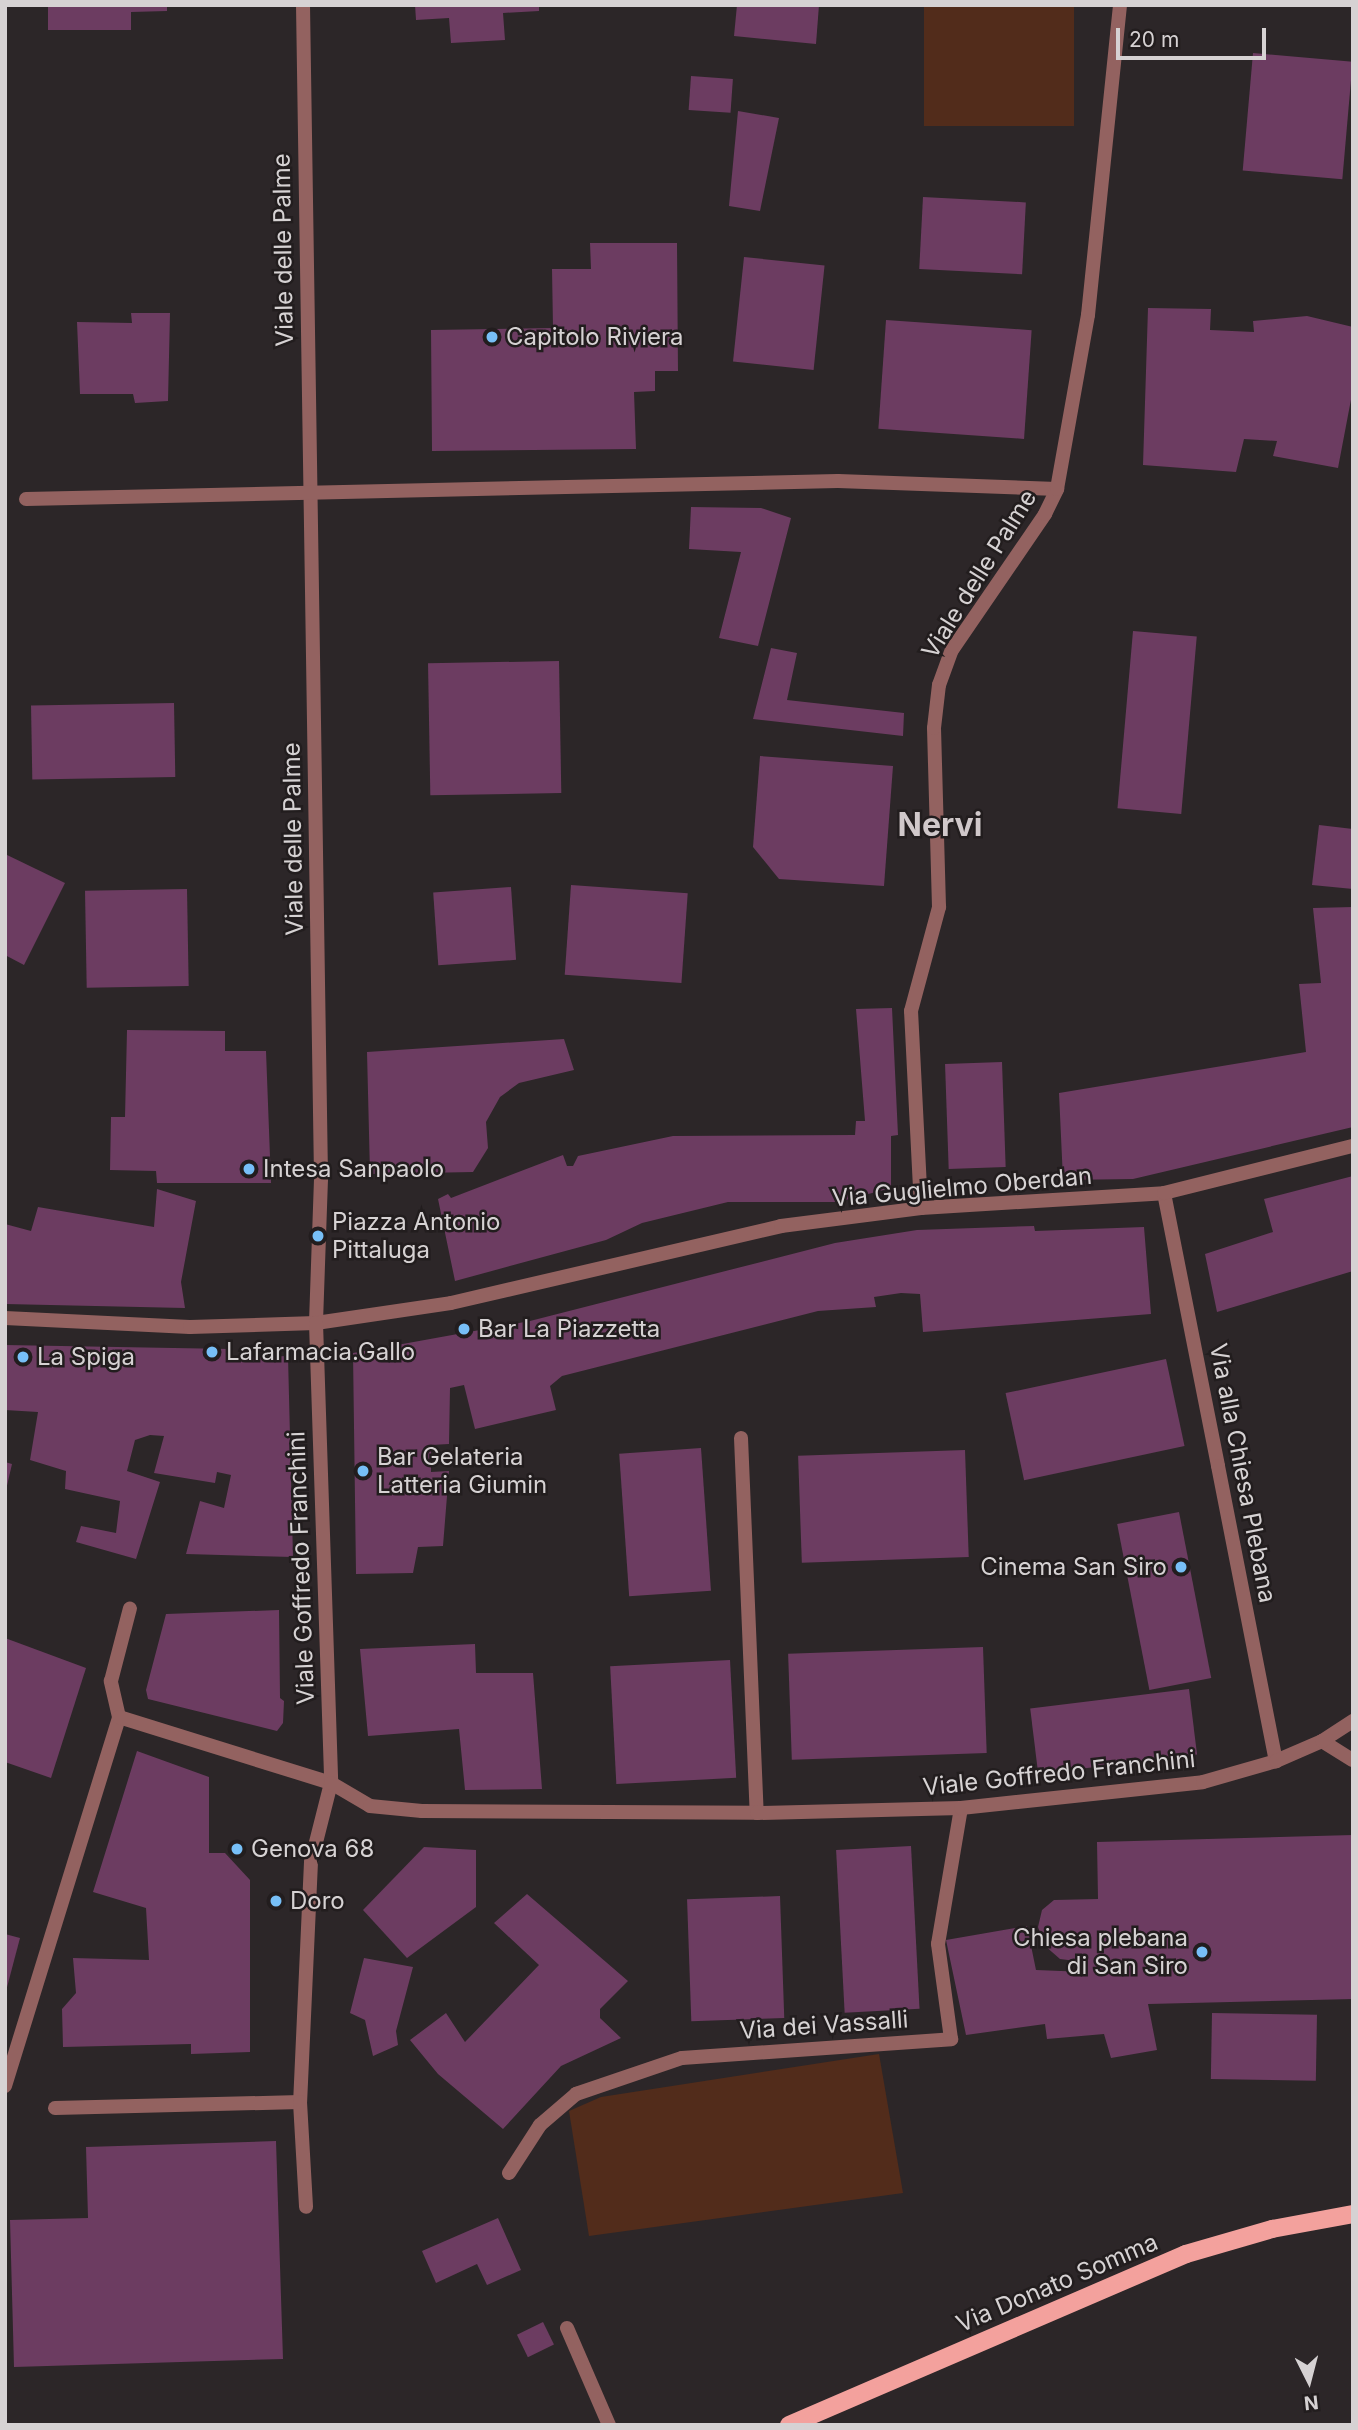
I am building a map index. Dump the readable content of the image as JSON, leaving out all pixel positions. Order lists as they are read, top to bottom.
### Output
{
  "streets": {
    "main road": ["Via Donato Somma"],
    "street": [
      "Viale delle Palme",
      "Via Guglielmo Oberdan",
      "Via alla Chiesa Plebana",
      "Viale Goffredo Franchini",
      "Via dei Vassalli"
    ]
  },
  "crossings": [
    ["Viale delle Palme", "Via Guglielmo Oberdan"],
    ["Viale delle Palme", "Viale Goffredo Franchini"],
    ["Via Guglielmo Oberdan", "Via alla Chiesa Plebana"],
    ["Via Guglielmo Oberdan", "Viale Goffredo Franchini"],
    ["Via alla Chiesa Plebana", "Viale Goffredo Franchini"],
    ["Viale Goffredo Franchini", "Via dei Vassalli"]
  ],
  "districts": ["Nervi"],
  "places": [
    "Capitolo Riviera",
    "Intesa Sanpaolo",
    "Piazza Antonio Pittaluga",
    "Bar La Piazzetta",
    "Lafarmacia.Gallo",
    "La Spiga",
    "Bar Gelateria Latteria Giumin",
    "Cinema San Siro",
    "Genova 68",
    "Doro",
    "Chiesa plebana di San Siro"
  ],
  "scale_bar": "20 m",
  "north": "bottom"
}
